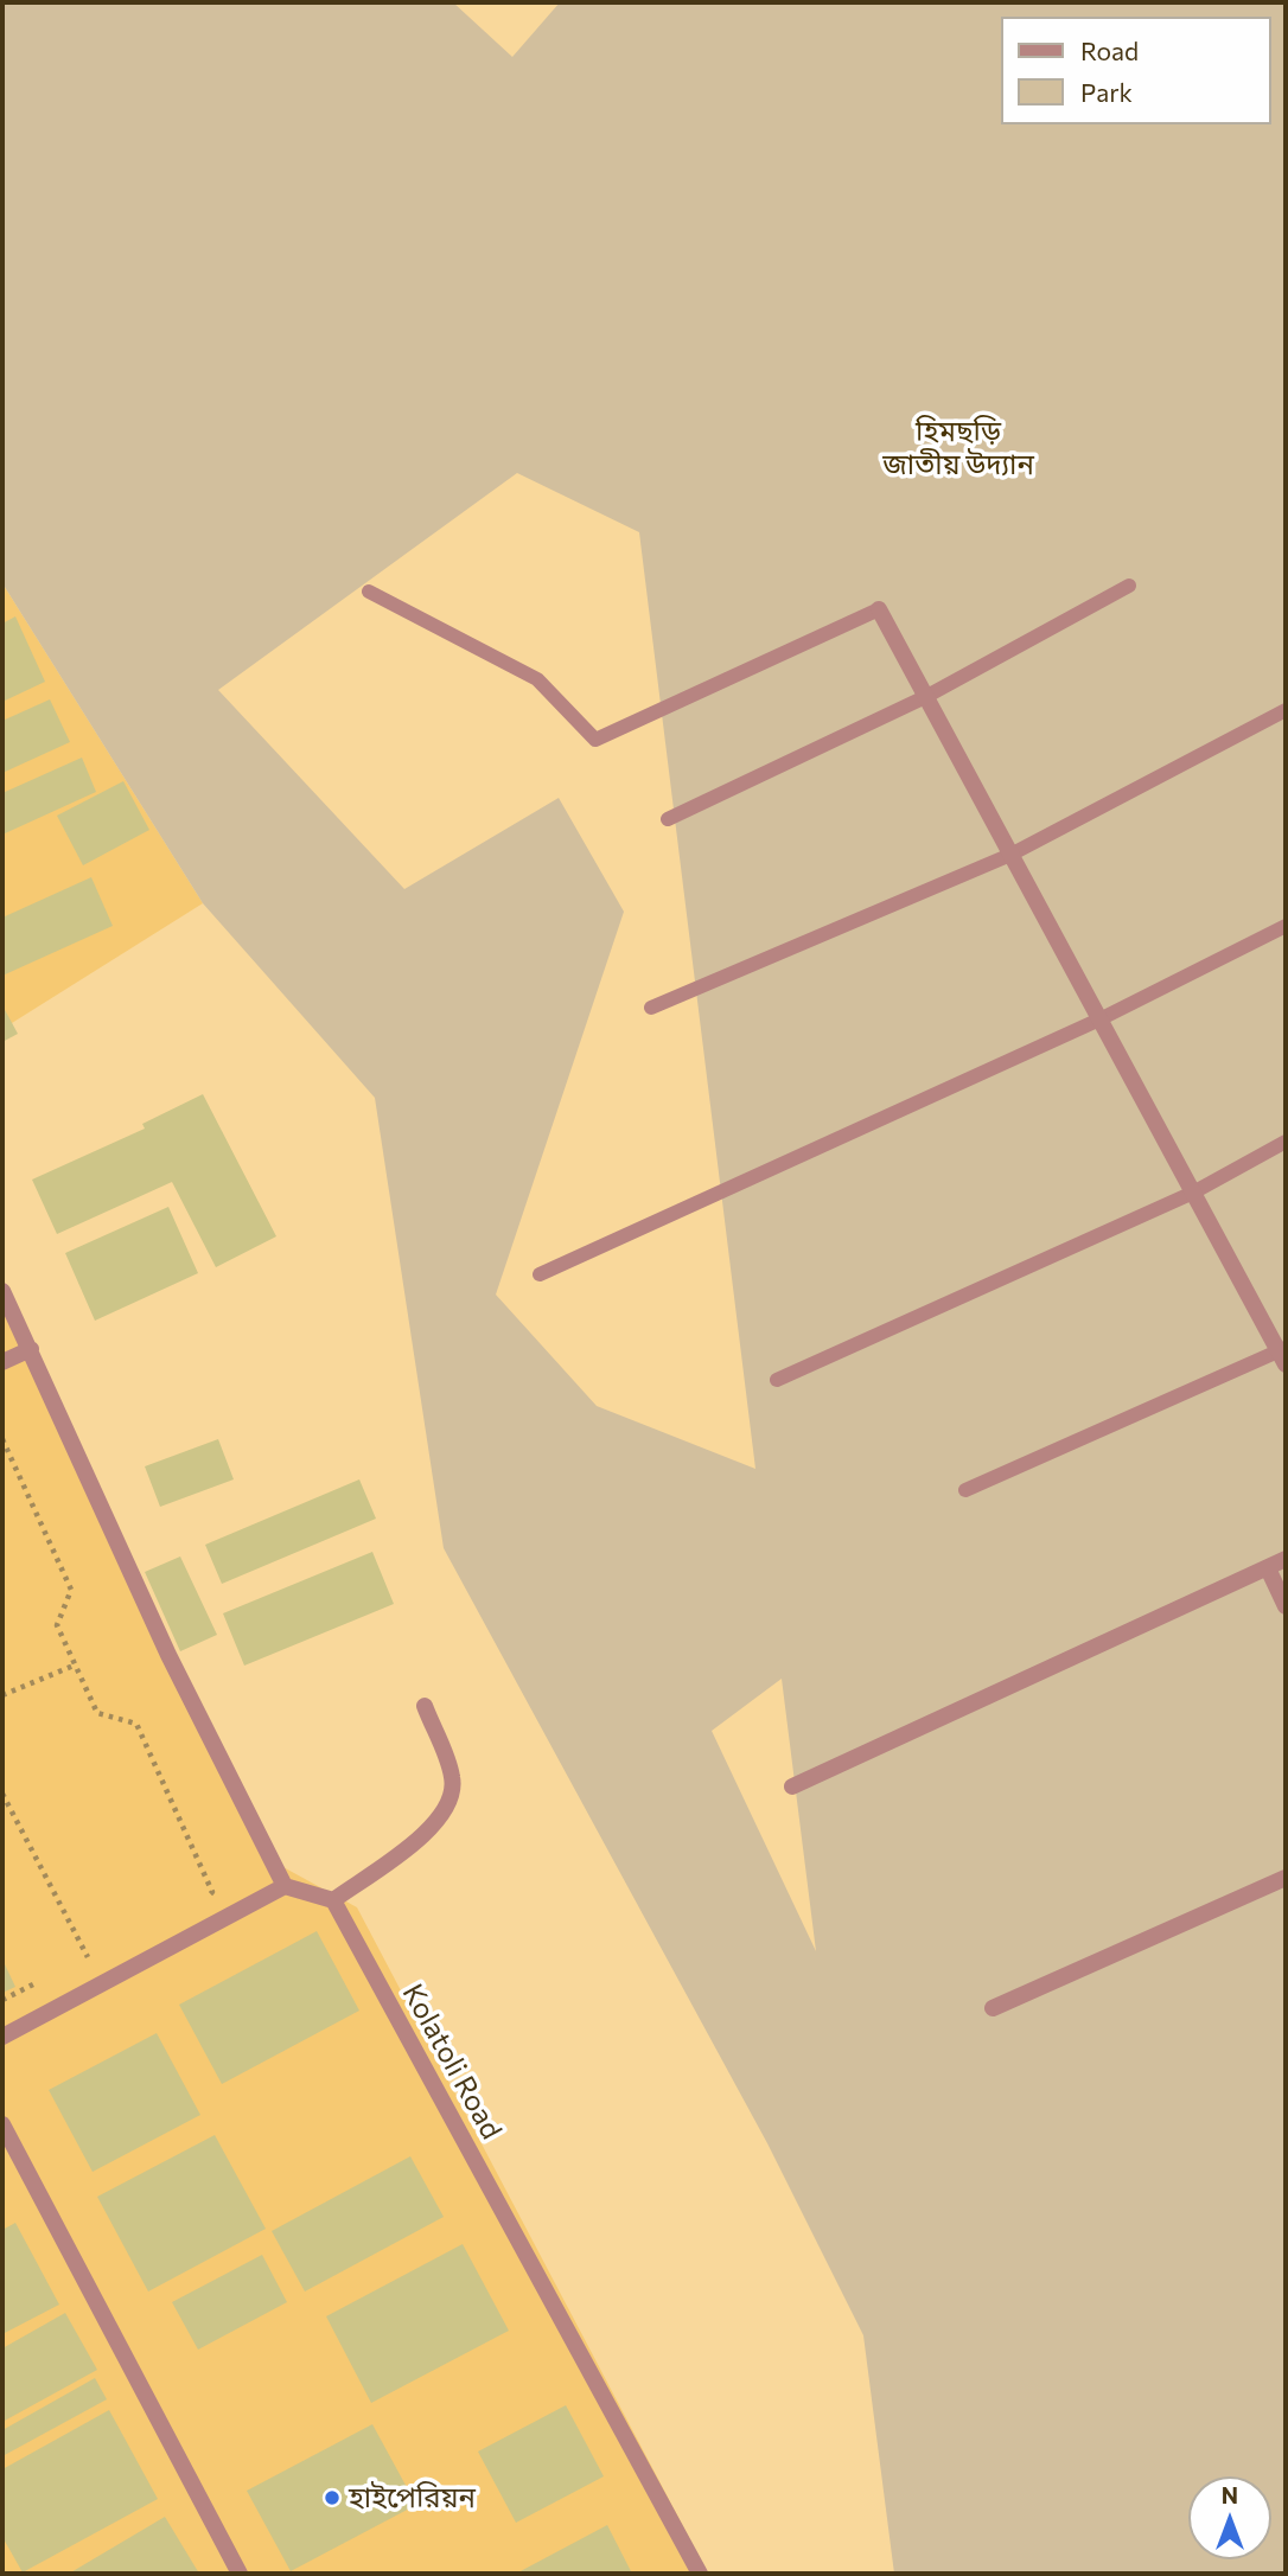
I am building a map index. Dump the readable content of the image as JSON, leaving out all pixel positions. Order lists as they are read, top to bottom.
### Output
{
  "streets": {
    "street": ["Kolatoli Road"]
  },
  "parks": ["হিমছড়ি জাতীয় উদ্যান"],
  "places": ["হাইপেরিয়ন"],
  "legend": ["Road", "Park"],
  "north": "top"
}
